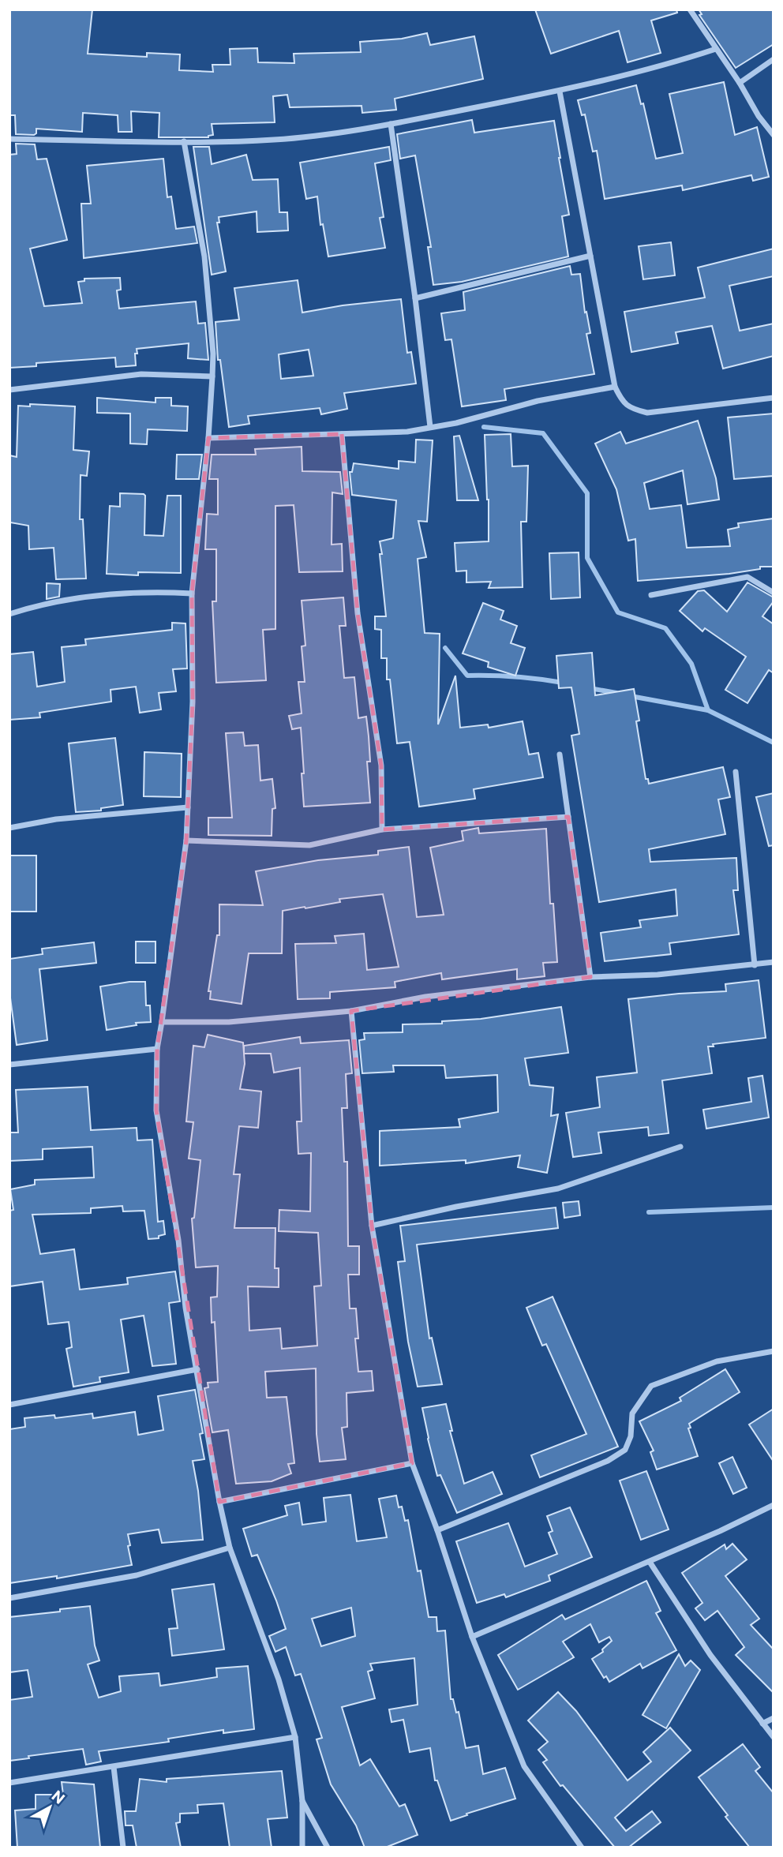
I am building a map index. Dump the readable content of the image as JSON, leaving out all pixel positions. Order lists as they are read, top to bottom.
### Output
{
  "north": "top right"
}
